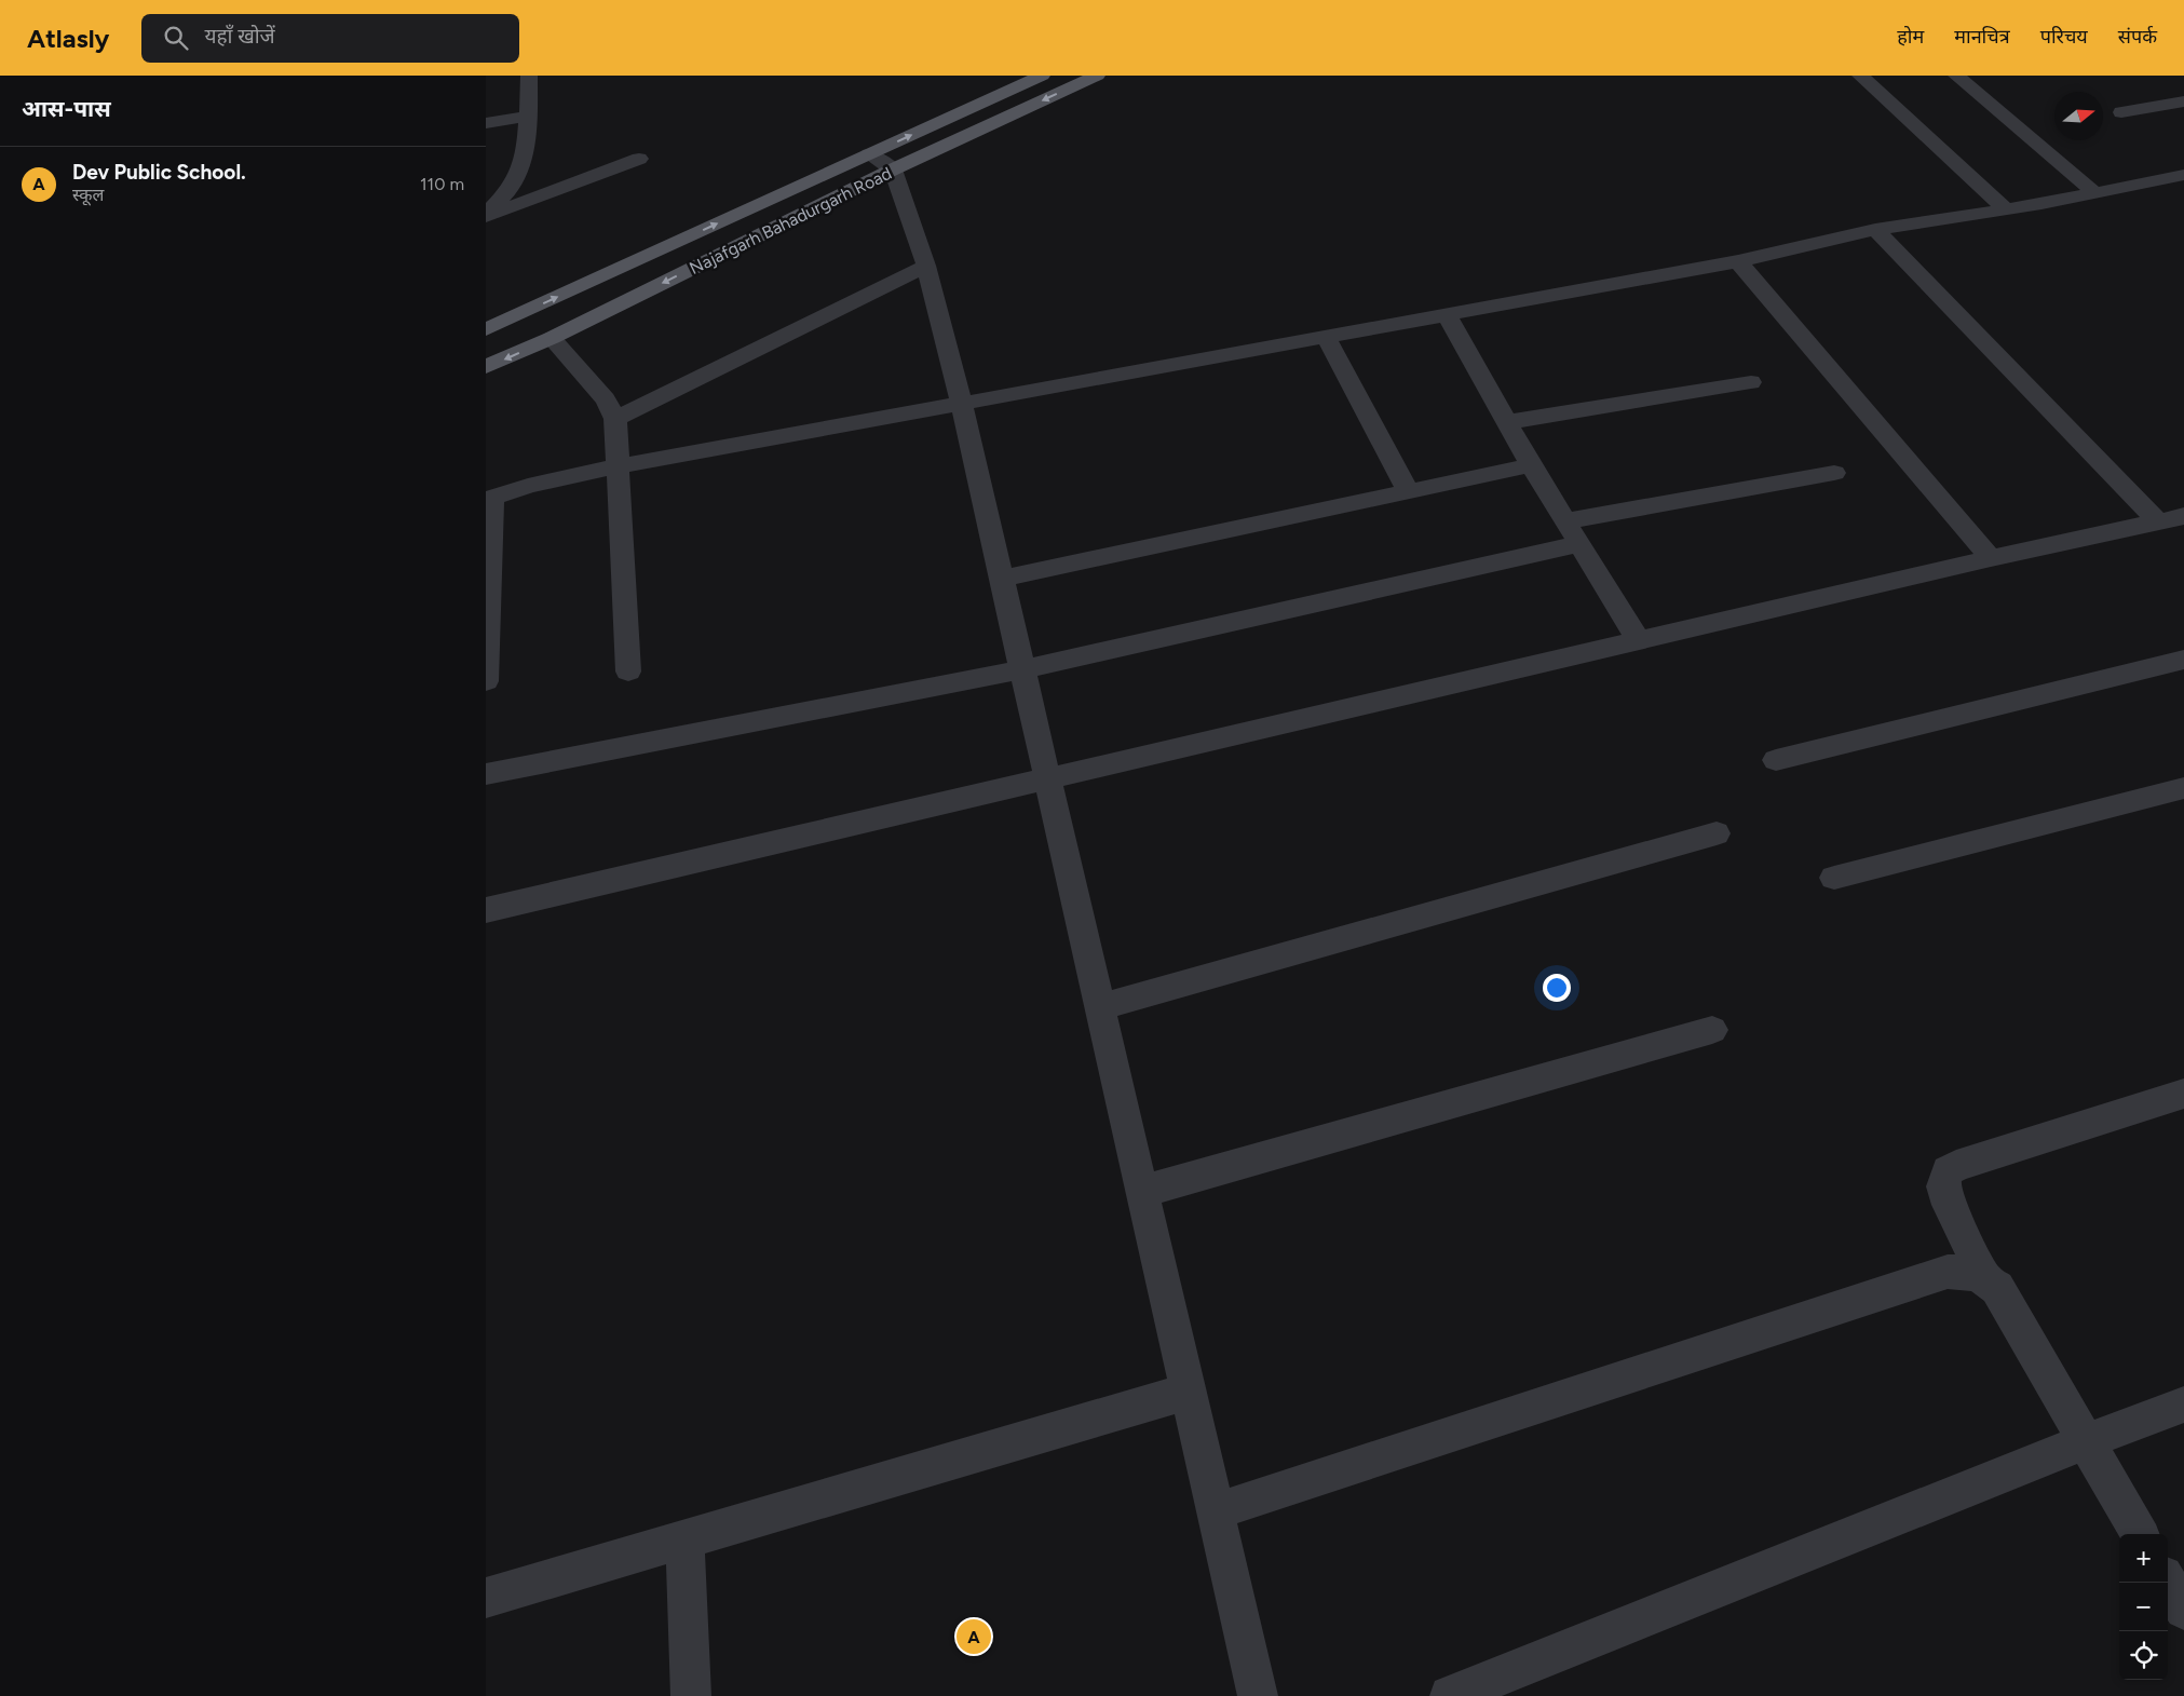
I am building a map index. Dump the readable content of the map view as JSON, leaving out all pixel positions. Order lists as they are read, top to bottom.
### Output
{
  "streets": {
    "main road": ["Najafgarh Bahadurgarh Road"]
  },
  "north": "right",
  "page": {
    "header": "Atlasly",
    "search": "यहाँ खोजें",
    "nav": [
      "होम",
      "मानचित्र",
      "परिचय",
      "संपर्क"
    ],
    "heading": "आस-पास",
    "list": [
      {
        "mark": "A",
        "name": "Dev Public School.",
        "note": "स्कूल",
        "value": "110 m"
      }
    ],
    "map_buttons": ["+", "−"],
    "pins": "A"
  }
}
